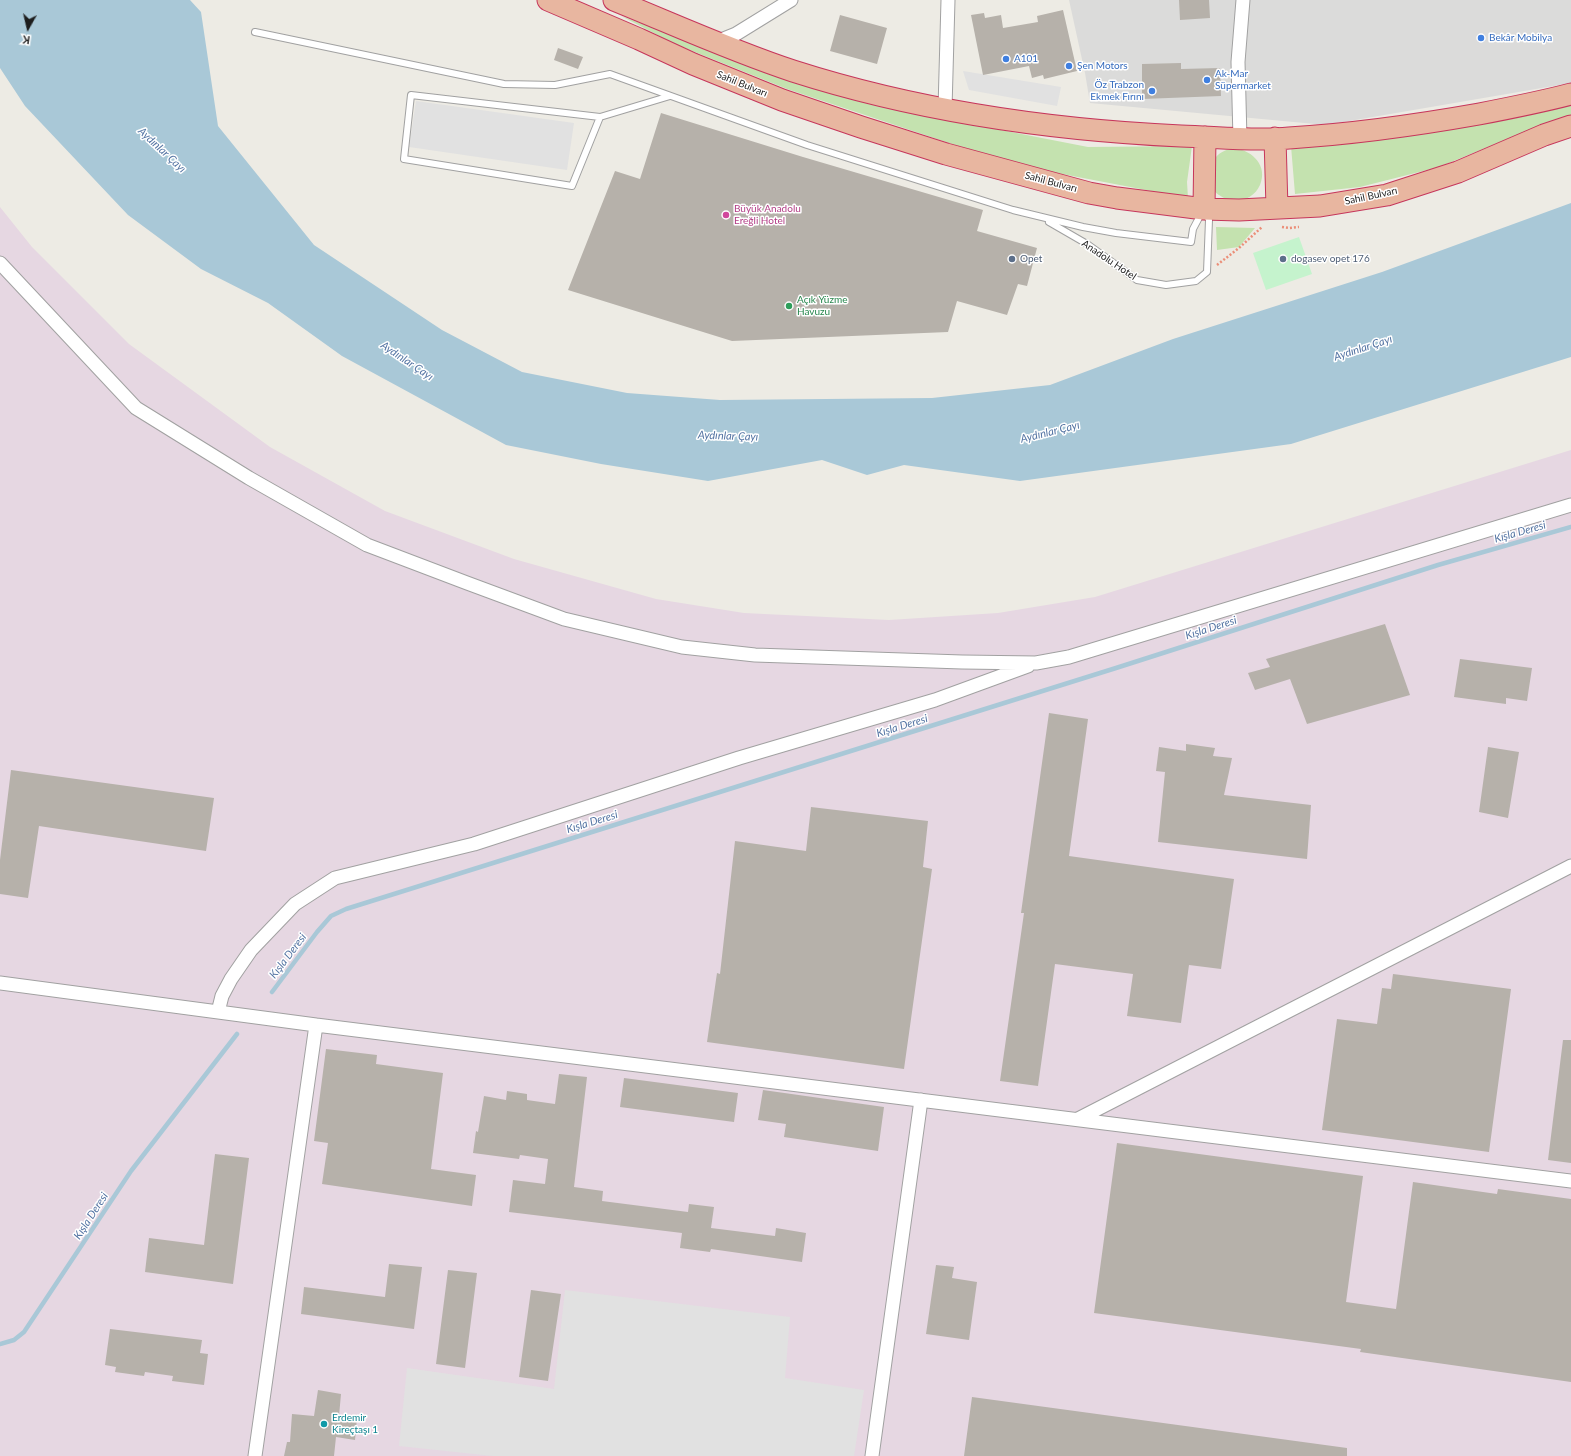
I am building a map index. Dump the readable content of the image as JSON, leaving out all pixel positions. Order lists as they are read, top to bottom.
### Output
{
  "streets": {
    "highway": ["Sahil Bulvarı"],
    "lane": ["Anadolu Hotel"]
  },
  "water": ["Aydınlar Çayı", "Kışla Deresi"],
  "places": [
    "Bekâr Mobilya",
    "A101",
    "Şen Motors",
    "Ak-Mar Süpermarket",
    "Öz Trabzon Ekmek Fırını",
    "Büyük Anadolu Ereğli Hotel",
    "Opet",
    "dogasev opet 176",
    "Açık Yüzme Havuzu",
    "Erdemir Kireçtaşı 1"
  ],
  "north": "bottom"
}
